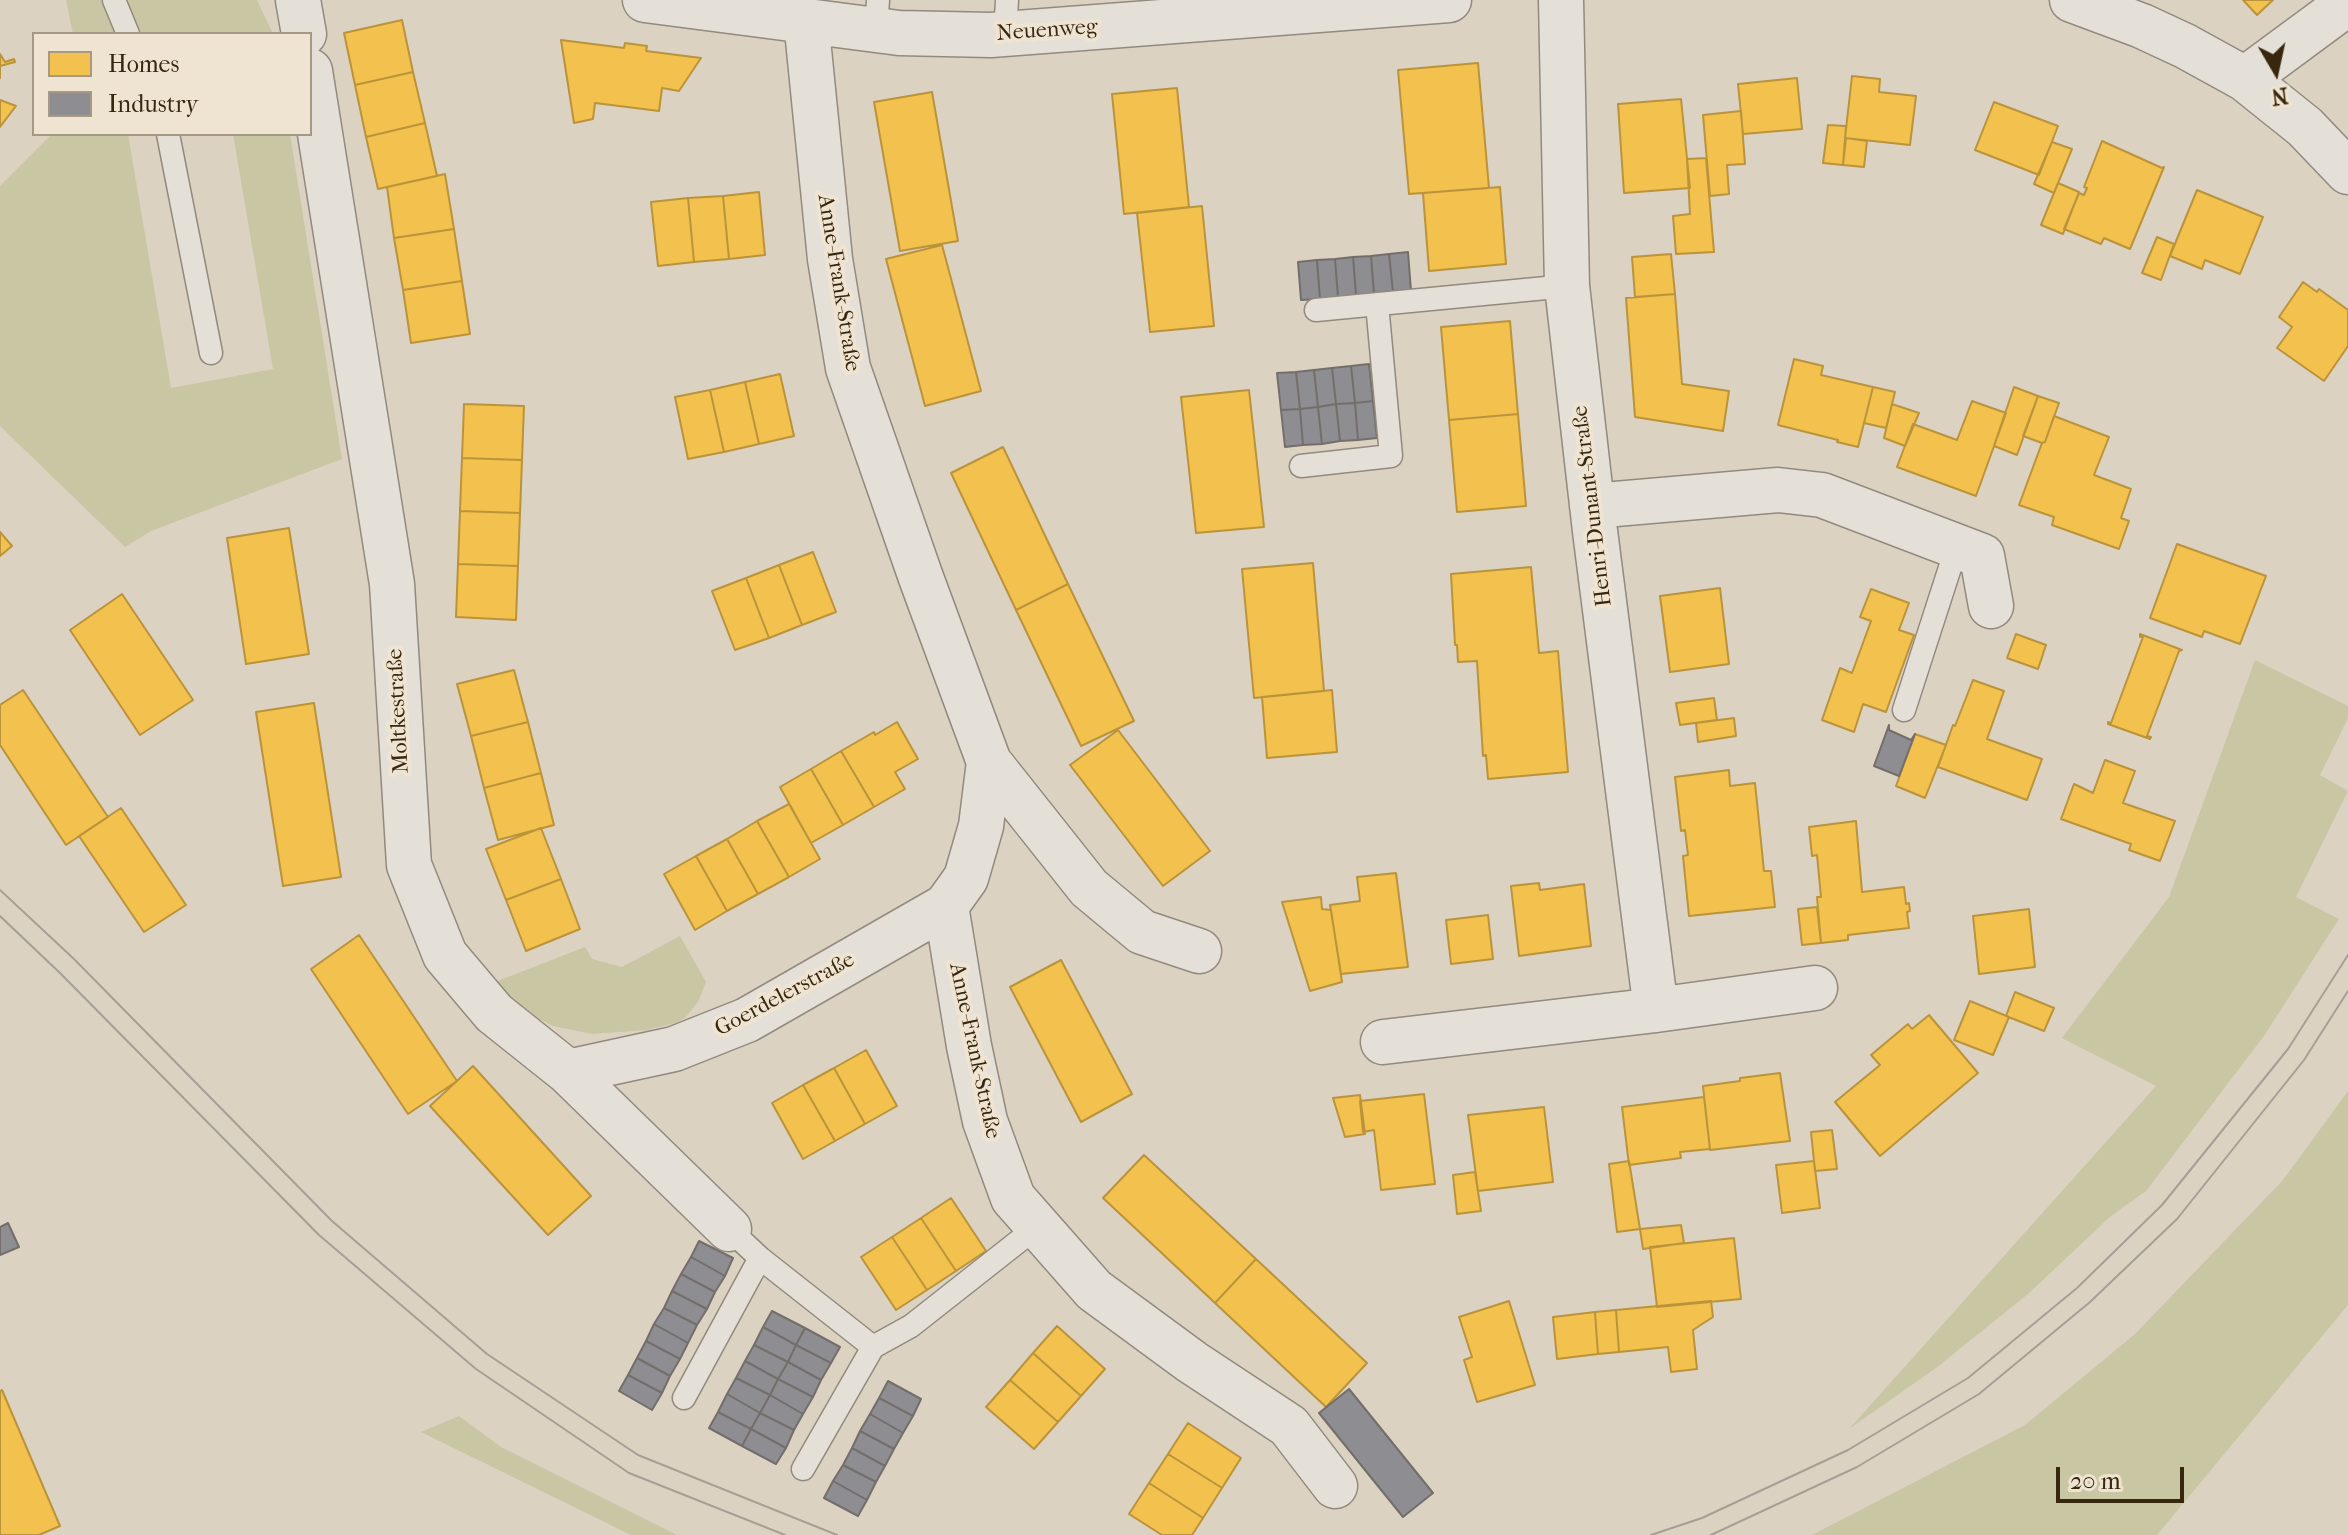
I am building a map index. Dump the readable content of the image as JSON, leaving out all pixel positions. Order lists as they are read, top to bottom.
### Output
{
  "streets": {
    "street": [
      "Neuenweg",
      "Anne-Frank-Straße",
      "Henri-Dunant-Straße",
      "Moltkestraße",
      "Goerdelerstraße"
    ]
  },
  "crossings": [
    ["Neuenweg", "Anne-Frank-Straße"],
    ["Anne-Frank-Straße", "Goerdelerstraße"],
    ["Moltkestraße", "Goerdelerstraße"]
  ],
  "legend": ["Homes", "Industry"],
  "scale_bar": "20 m",
  "north": "bottom"
}
